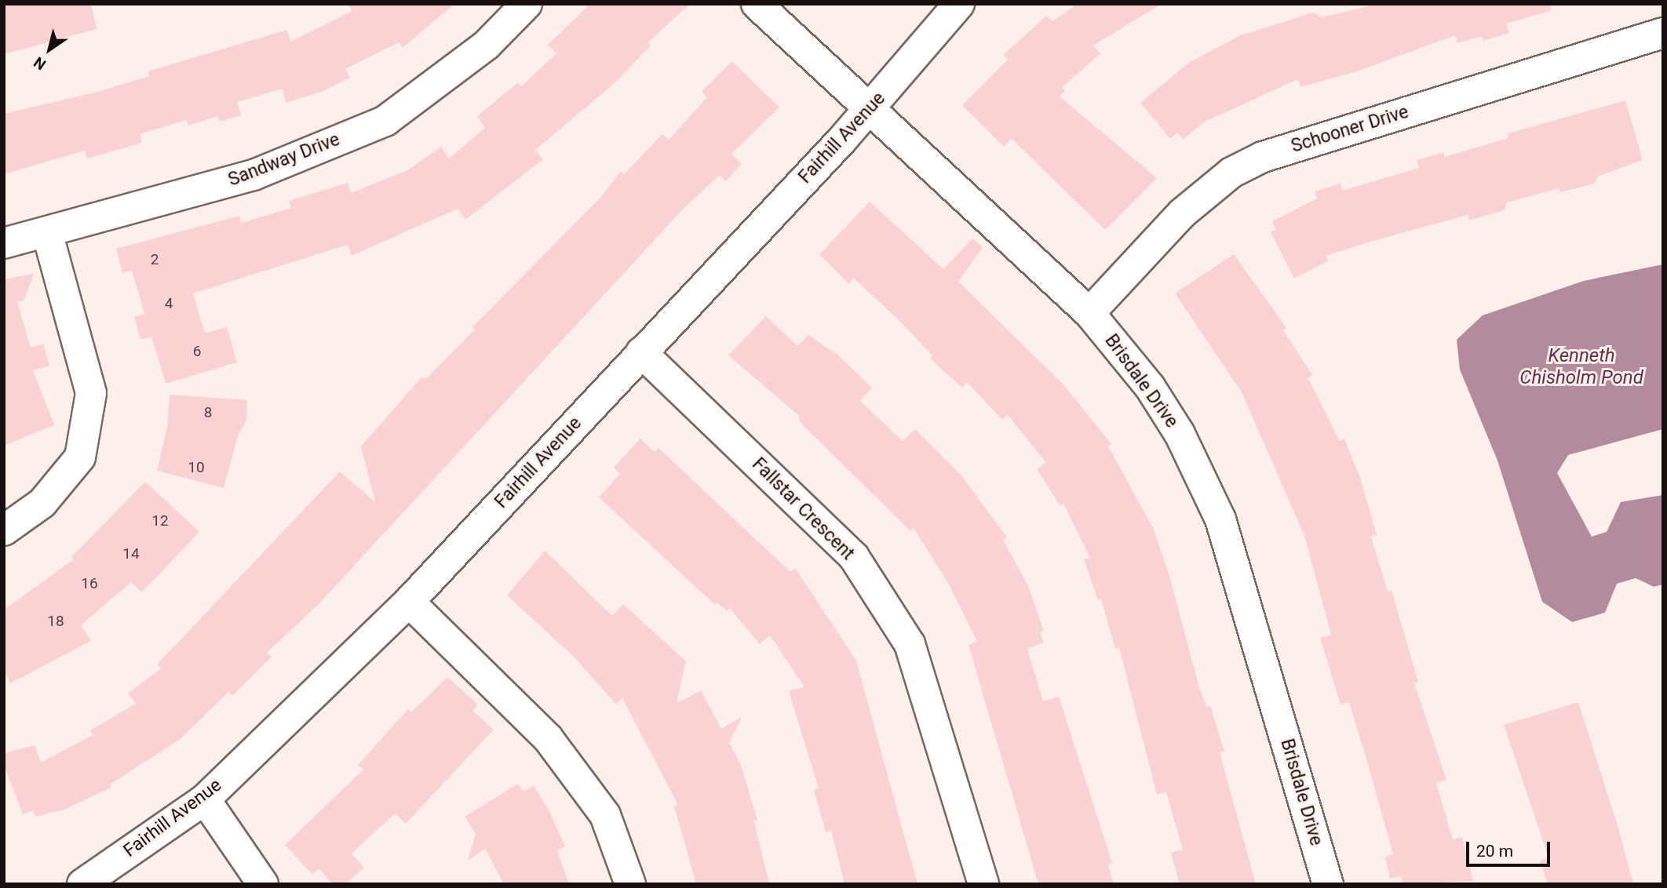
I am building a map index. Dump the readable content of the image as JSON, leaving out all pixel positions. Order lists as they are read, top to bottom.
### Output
{
  "streets": {
    "street": [
      "Schooner Drive",
      "Fairhill Avenue",
      "Sandway Drive",
      "Brisdale Drive",
      "Fallstar Crescent"
    ]
  },
  "crossings": [
    ["Schooner Drive", "Brisdale Drive"],
    ["Fairhill Avenue", "Brisdale Drive"],
    ["Fairhill Avenue", "Fallstar Crescent"]
  ],
  "water": ["Kenneth Chisholm Pond"],
  "house_numbers": [
    "2",
    "4",
    "6",
    "8",
    "10",
    "12",
    "14",
    "16",
    "18"
  ],
  "scale_bar": "20 m",
  "north": "bottom left"
}
